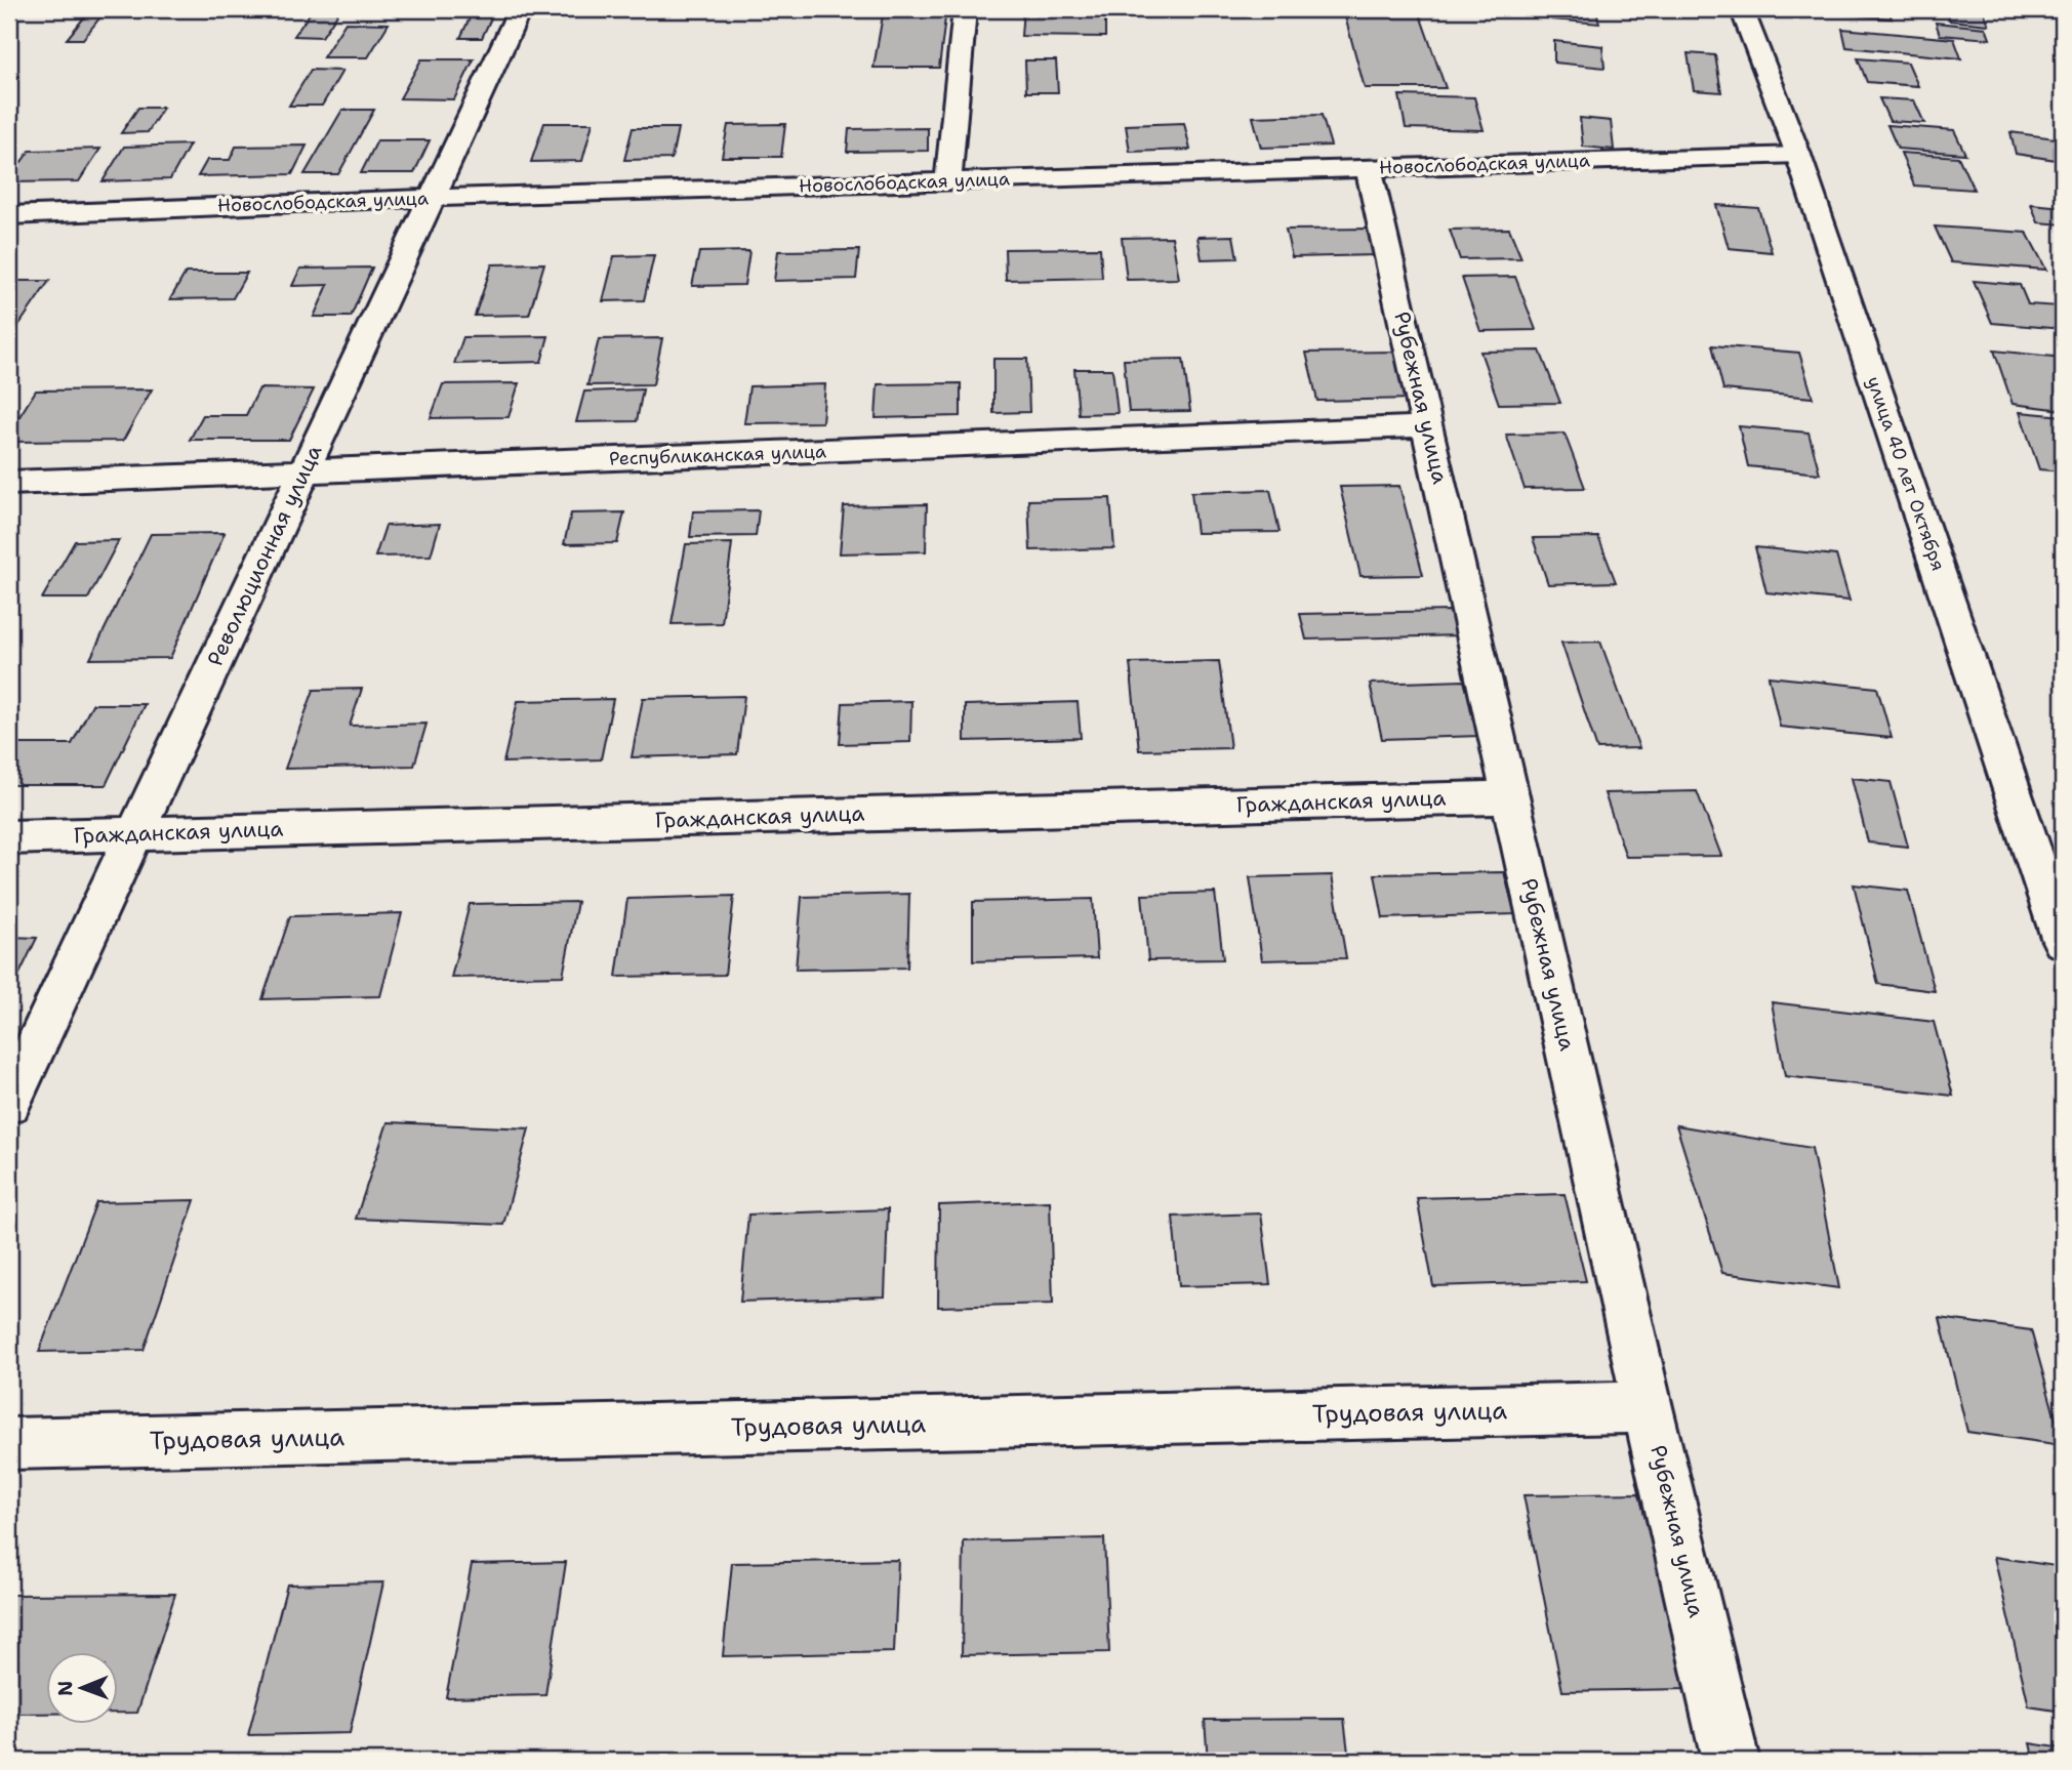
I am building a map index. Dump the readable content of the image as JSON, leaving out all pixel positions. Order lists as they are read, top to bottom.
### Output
{
  "streets": {
    "street": [
      "Новослободская улица",
      "Рубежная улица",
      "Республиканская улица",
      "улица 40 лет Октября",
      "Революционная улица",
      "Гражданская улица",
      "Трудовая улица"
    ]
  },
  "crossings": [
    ["Новослободская улица", "Рубежная улица"],
    ["Новослободская улица", "улица 40 лет Октября"],
    ["Новослободская улица", "Революционная улица"],
    ["Рубежная улица", "Республиканская улица"],
    ["Рубежная улица", "Гражданская улица"],
    ["Рубежная улица", "Трудовая улица"],
    ["Республиканская улица", "Революционная улица"],
    ["Революционная улица", "Гражданская улица"]
  ],
  "north": "left"
}
